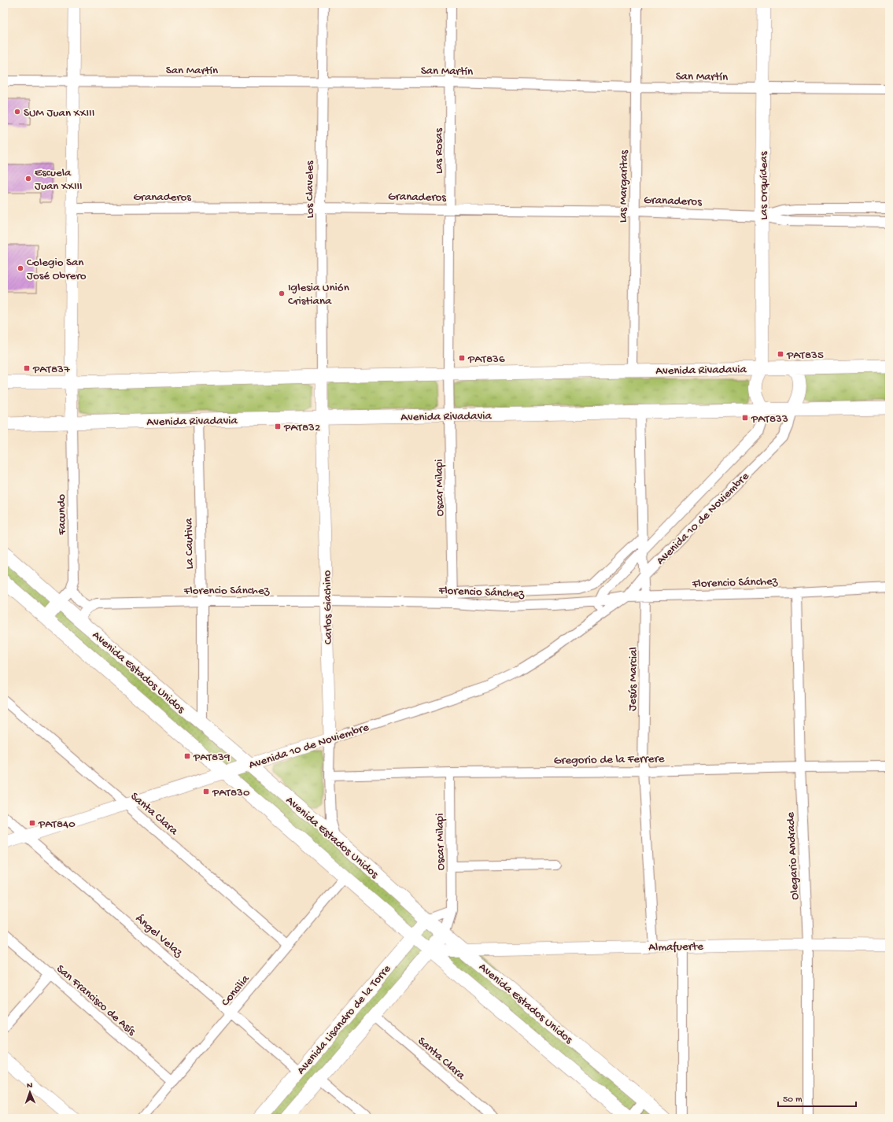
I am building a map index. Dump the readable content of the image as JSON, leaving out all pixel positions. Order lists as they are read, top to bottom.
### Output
{
  "streets": {
    "main road": [
      "Las Orquídeas",
      "Avenida Rivadavia",
      "Avenida Estados Unidos",
      "Avenida Lisandro de la Torre"
    ],
    "street": [
      "San Martín",
      "Las Rosas",
      "Las Margaritas",
      "Los Claveles",
      "Granaderos",
      "Oscar Milapi",
      "Facundo",
      "Avenida 10 de Noviembre",
      "La Cautiva",
      "Florencio Sánchez",
      "Carlos Giachino",
      "Jesús Marcial",
      "Gregorio de la Ferrere",
      "Santa Clara",
      "Olegario Andrade",
      "Ángel Velaz",
      "Almafuerte",
      "Concilia",
      "San Francisco de Asís"
    ]
  },
  "crossings": [
    ["San Martín", "Las Rosas"],
    ["San Martín", "Las Orquídeas"],
    ["San Martín", "Las Margaritas"],
    ["San Martín", "Los Claveles"],
    ["Las Rosas", "Granaderos"],
    ["Las Rosas", "Avenida Rivadavia"],
    ["Las Rosas", "Oscar Milapi"],
    ["Las Orquídeas", "Granaderos"],
    ["Las Orquídeas", "Avenida Rivadavia"],
    ["Las Orquídeas", "Avenida 10 de Noviembre"],
    ["Las Margaritas", "Granaderos"],
    ["Las Margaritas", "Avenida Rivadavia"],
    ["Los Claveles", "Granaderos"],
    ["Los Claveles", "Avenida Rivadavia"],
    ["Los Claveles", "Carlos Giachino"],
    ["Avenida Rivadavia", "Oscar Milapi"],
    ["Avenida Rivadavia", "Facundo"],
    ["Avenida Rivadavia", "Avenida 10 de Noviembre"],
    ["Avenida Rivadavia", "La Cautiva"],
    ["Avenida Rivadavia", "Carlos Giachino"],
    ["Avenida Rivadavia", "Jesús Marcial"],
    ["Oscar Milapi", "Florencio Sánchez"],
    ["Oscar Milapi", "Avenida Estados Unidos"],
    ["Oscar Milapi", "Gregorio de la Ferrere"],
    ["Oscar Milapi", "Avenida Lisandro de la Torre"],
    ["Avenida 10 de Noviembre", "Florencio Sánchez"],
    ["Avenida 10 de Noviembre", "Carlos Giachino"],
    ["Avenida 10 de Noviembre", "Avenida Estados Unidos"],
    ["Avenida 10 de Noviembre", "Jesús Marcial"],
    ["Avenida 10 de Noviembre", "Santa Clara"],
    ["Avenida 10 de Noviembre", "Ángel Velaz"],
    ["La Cautiva", "Florencio Sánchez"],
    ["La Cautiva", "Avenida Estados Unidos"],
    ["Florencio Sánchez", "Carlos Giachino"],
    ["Florencio Sánchez", "Jesús Marcial"],
    ["Florencio Sánchez", "Olegario Andrade"],
    ["Carlos Giachino", "Avenida Estados Unidos"],
    ["Carlos Giachino", "Gregorio de la Ferrere"],
    ["Avenida Estados Unidos", "Almafuerte"],
    ["Avenida Estados Unidos", "Concilia"],
    ["Avenida Estados Unidos", "Avenida Lisandro de la Torre"],
    ["Jesús Marcial", "Gregorio de la Ferrere"],
    ["Jesús Marcial", "Almafuerte"],
    ["Gregorio de la Ferrere", "Olegario Andrade"],
    ["Santa Clara", "Concilia"],
    ["Santa Clara", "Avenida Lisandro de la Torre"],
    ["Olegario Andrade", "Almafuerte"],
    ["Ángel Velaz", "Concilia"],
    ["Ángel Velaz", "Avenida Lisandro de la Torre"],
    ["Almafuerte", "Avenida Lisandro de la Torre"],
    ["Concilia", "San Francisco de Asís"]
  ],
  "places": {
    "other": [
      "SUM Juan XXIII",
      "Escuela Juan XXIII",
      "Colegio San José Obrero",
      "Iglesia Unión Cristiana"
    ],
    "transit": [
      "PAT835",
      "PAT836",
      "PAT837",
      "PAT833",
      "PAT832",
      "PAT839",
      "PAT830",
      "PAT840"
    ]
  },
  "scale_bar": "50 m",
  "north": "top"
}
